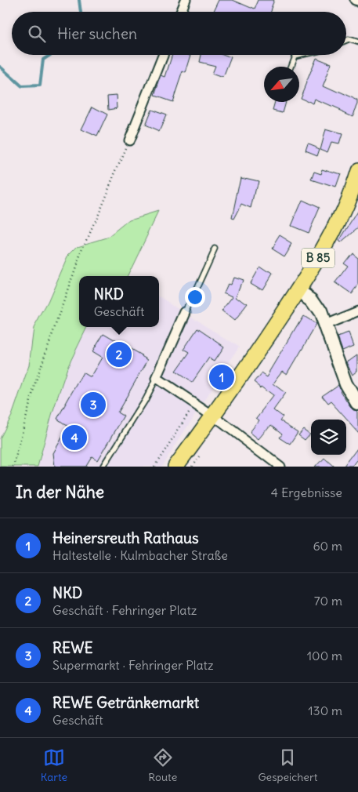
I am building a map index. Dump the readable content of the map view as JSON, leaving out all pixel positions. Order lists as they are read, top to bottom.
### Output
{
  "streets": {
    "main road": ["B 85"]
  },
  "north": "bottom left",
  "page": {
    "search": "Hier suchen",
    "popup": ["NKD", "Geschäft"],
    "pins": [
      "2",
      "1",
      "3",
      "4"
    ],
    "heading": ["In der Nähe", "4 Ergebnisse"],
    "list": [
      {
        "mark": "1",
        "name": "Heinersreuth Rathaus",
        "note": "Haltestelle · Kulmbacher Straße",
        "value": "60 m"
      },
      {
        "mark": "2",
        "name": "NKD",
        "note": "Geschäft · Fehringer Platz",
        "value": "70 m"
      },
      {
        "mark": "3",
        "name": "REWE",
        "note": "Supermarkt · Fehringer Platz",
        "value": "100 m"
      },
      {
        "mark": "4",
        "name": "REWE Getränkemarkt",
        "note": "Geschäft",
        "value": "130 m"
      }
    ],
    "nav": ["Karte", "Route", "Gespeichert"]
  }
}
